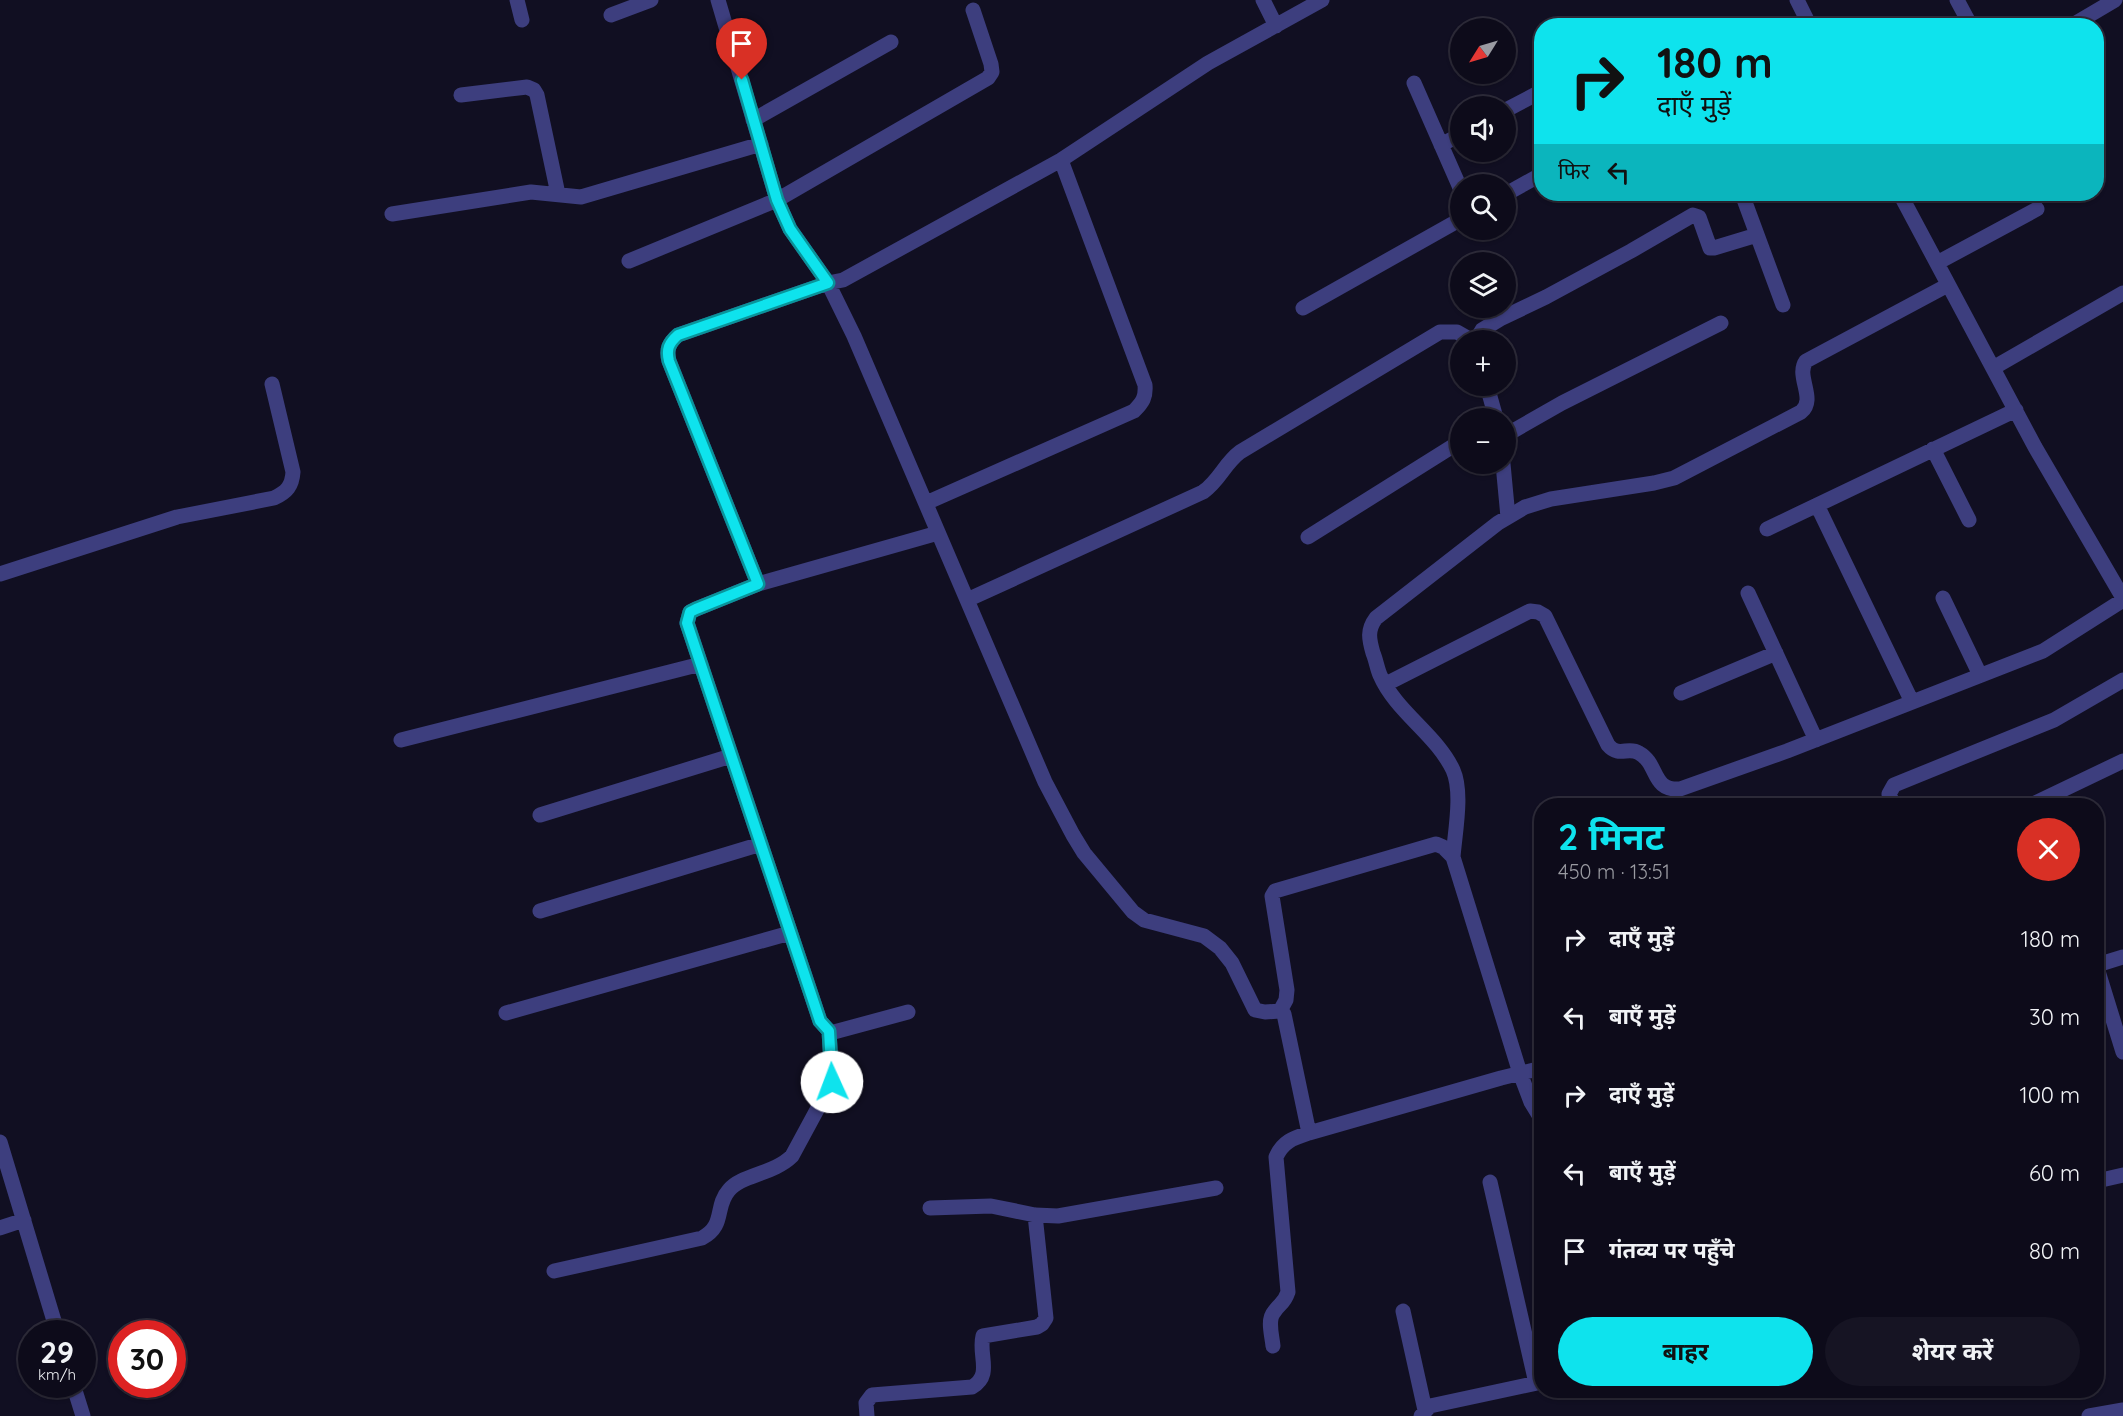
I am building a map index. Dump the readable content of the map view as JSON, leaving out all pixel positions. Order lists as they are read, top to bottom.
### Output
{
  "north": "bottom left",
  "page": {
    "map_buttons": ["+", "−"],
    "turn": ["180 m", "दाएँ मुड़ें"],
    "then": "फिर",
    "heading": ["2 मिनट", "450 m · 13:51"],
    "list": [
      {
        "name": "दाएँ मुड़ें",
        "value": "180 m"
      },
      {
        "name": "बाएँ मुड़ें",
        "value": "30 m"
      },
      {
        "name": "दाएँ मुड़ें",
        "value": "100 m"
      },
      {
        "name": "बाएँ मुड़ें",
        "value": "60 m"
      },
      {
        "name": "गंतव्य पर पहुँचे",
        "value": "80 m"
      }
    ],
    "buttons": ["बाहर", "शेयर करें"],
    "speed": "29 km/h",
    "limit": "30"
  }
}
